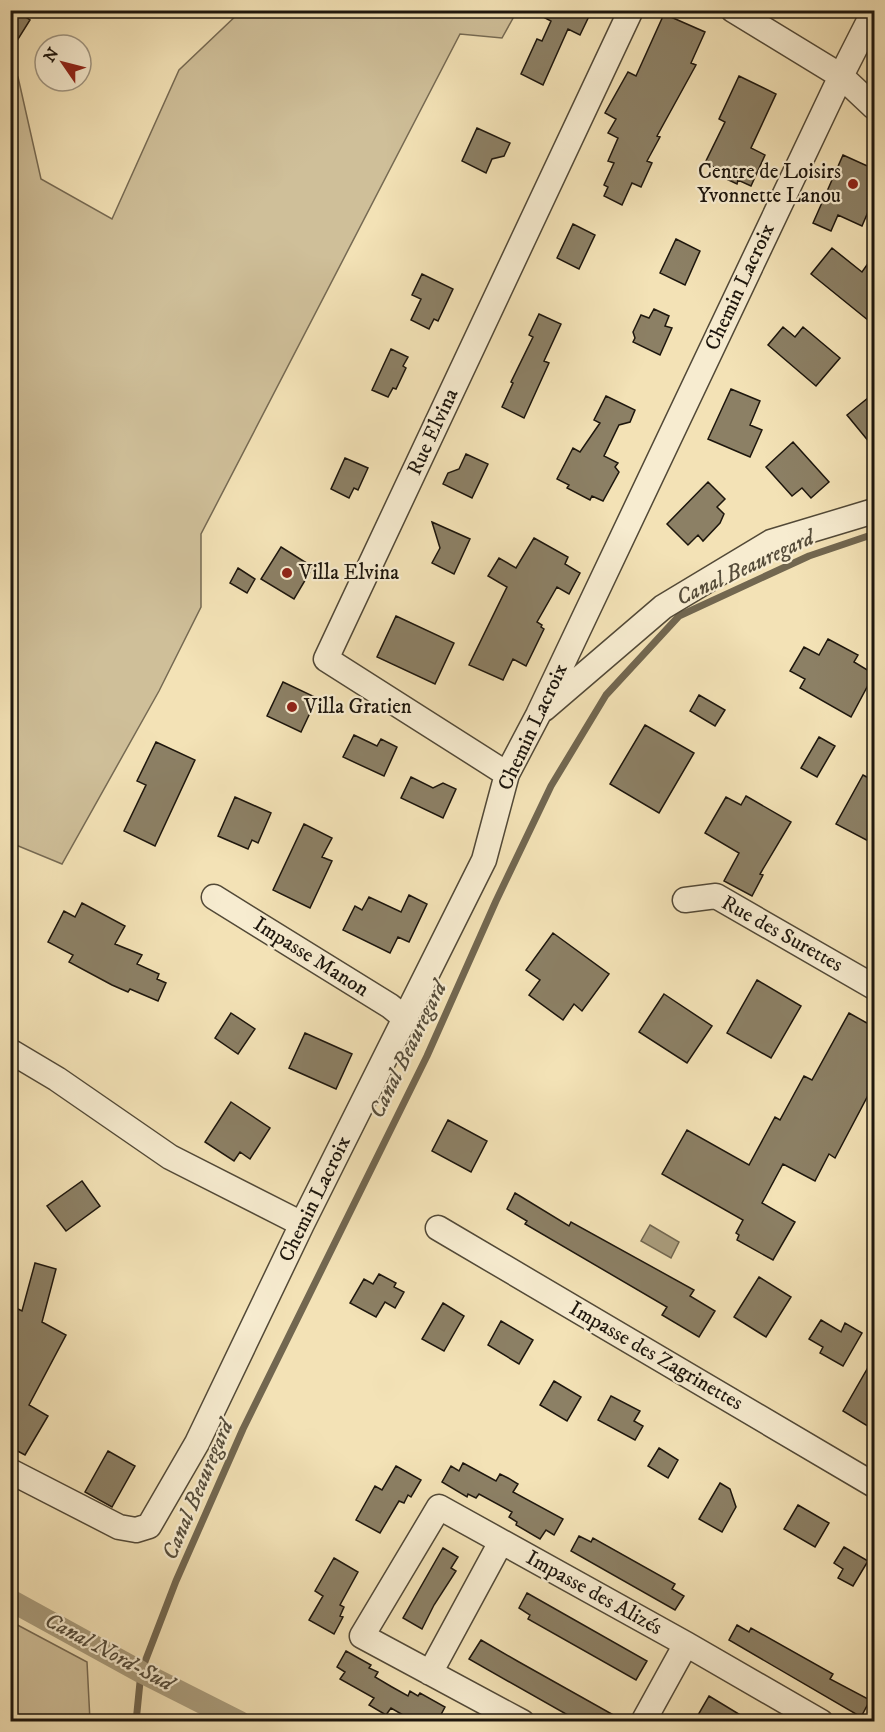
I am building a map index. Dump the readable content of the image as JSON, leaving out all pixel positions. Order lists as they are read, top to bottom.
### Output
{
  "streets": {
    "street": [
      "Chemin Lacroix",
      "Rue Elvina",
      "Rue des Surettes",
      "Impasse Manon",
      "Impasse des Zagrinettes",
      "Impasse des Alizés"
    ]
  },
  "crossings": [
    ["Chemin Lacroix", "Rue Elvina"],
    ["Chemin Lacroix", "Impasse Manon"]
  ],
  "water": ["Canal Beauregard", "Canal Nord-Sud"],
  "places": ["Centre de Loisirs Yvonnette Lanou", "Villa Elvina", "Villa Gratien"],
  "north": "top left"
}
